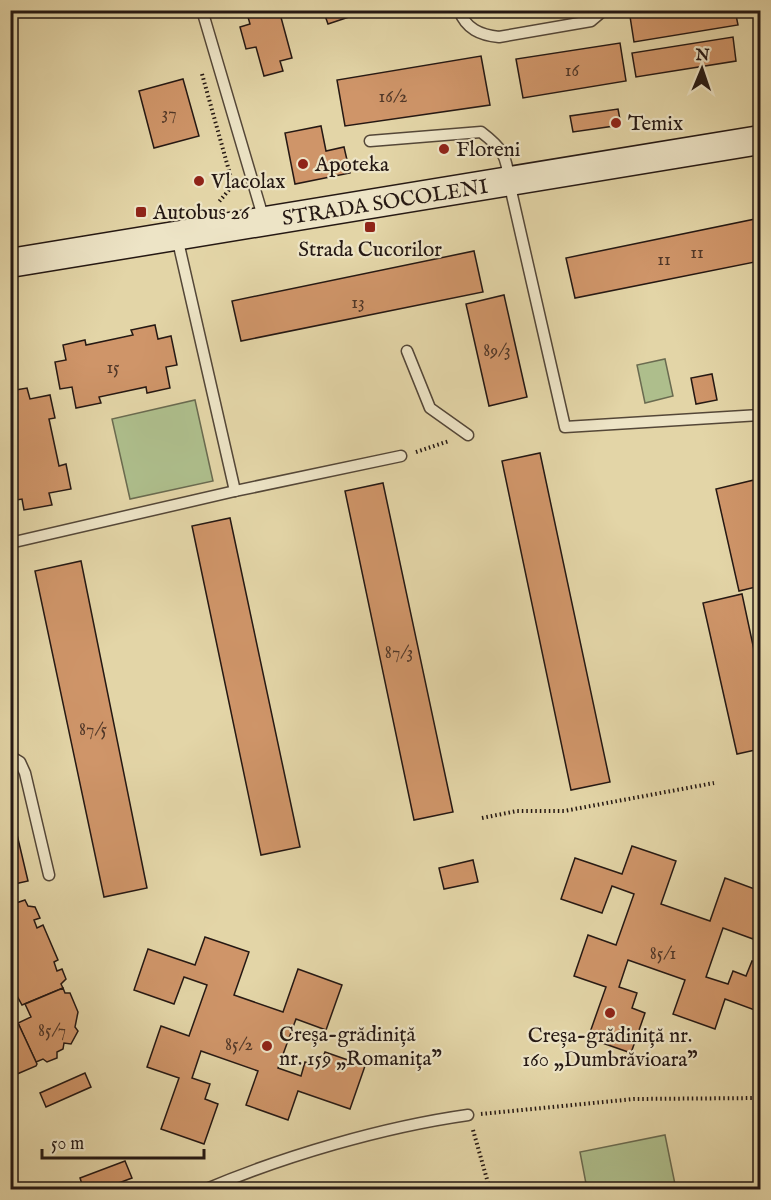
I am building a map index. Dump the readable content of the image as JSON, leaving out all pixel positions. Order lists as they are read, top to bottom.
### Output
{
  "streets": {
    "main road": ["STRADA SOCOLENI"]
  },
  "places": {
    "other": [
      "Temix",
      "Floreni",
      "Apoteka",
      "Vlacolax",
      "Creșa-grădiniță nr. 160 „Dumbrăvioara”",
      "Creșa-grădiniță nr. 159 „Romanița”"
    ],
    "transit": ["Autobus 26", "Strada Cucorilor"]
  },
  "house_numbers": [
    "16",
    "16/2",
    "37",
    "11",
    "11",
    "13",
    "89/3",
    "15",
    "87/3",
    "87/5",
    "85/1",
    "85/7",
    "85/2"
  ],
  "scale_bar": "50 m",
  "north": "top"
}
